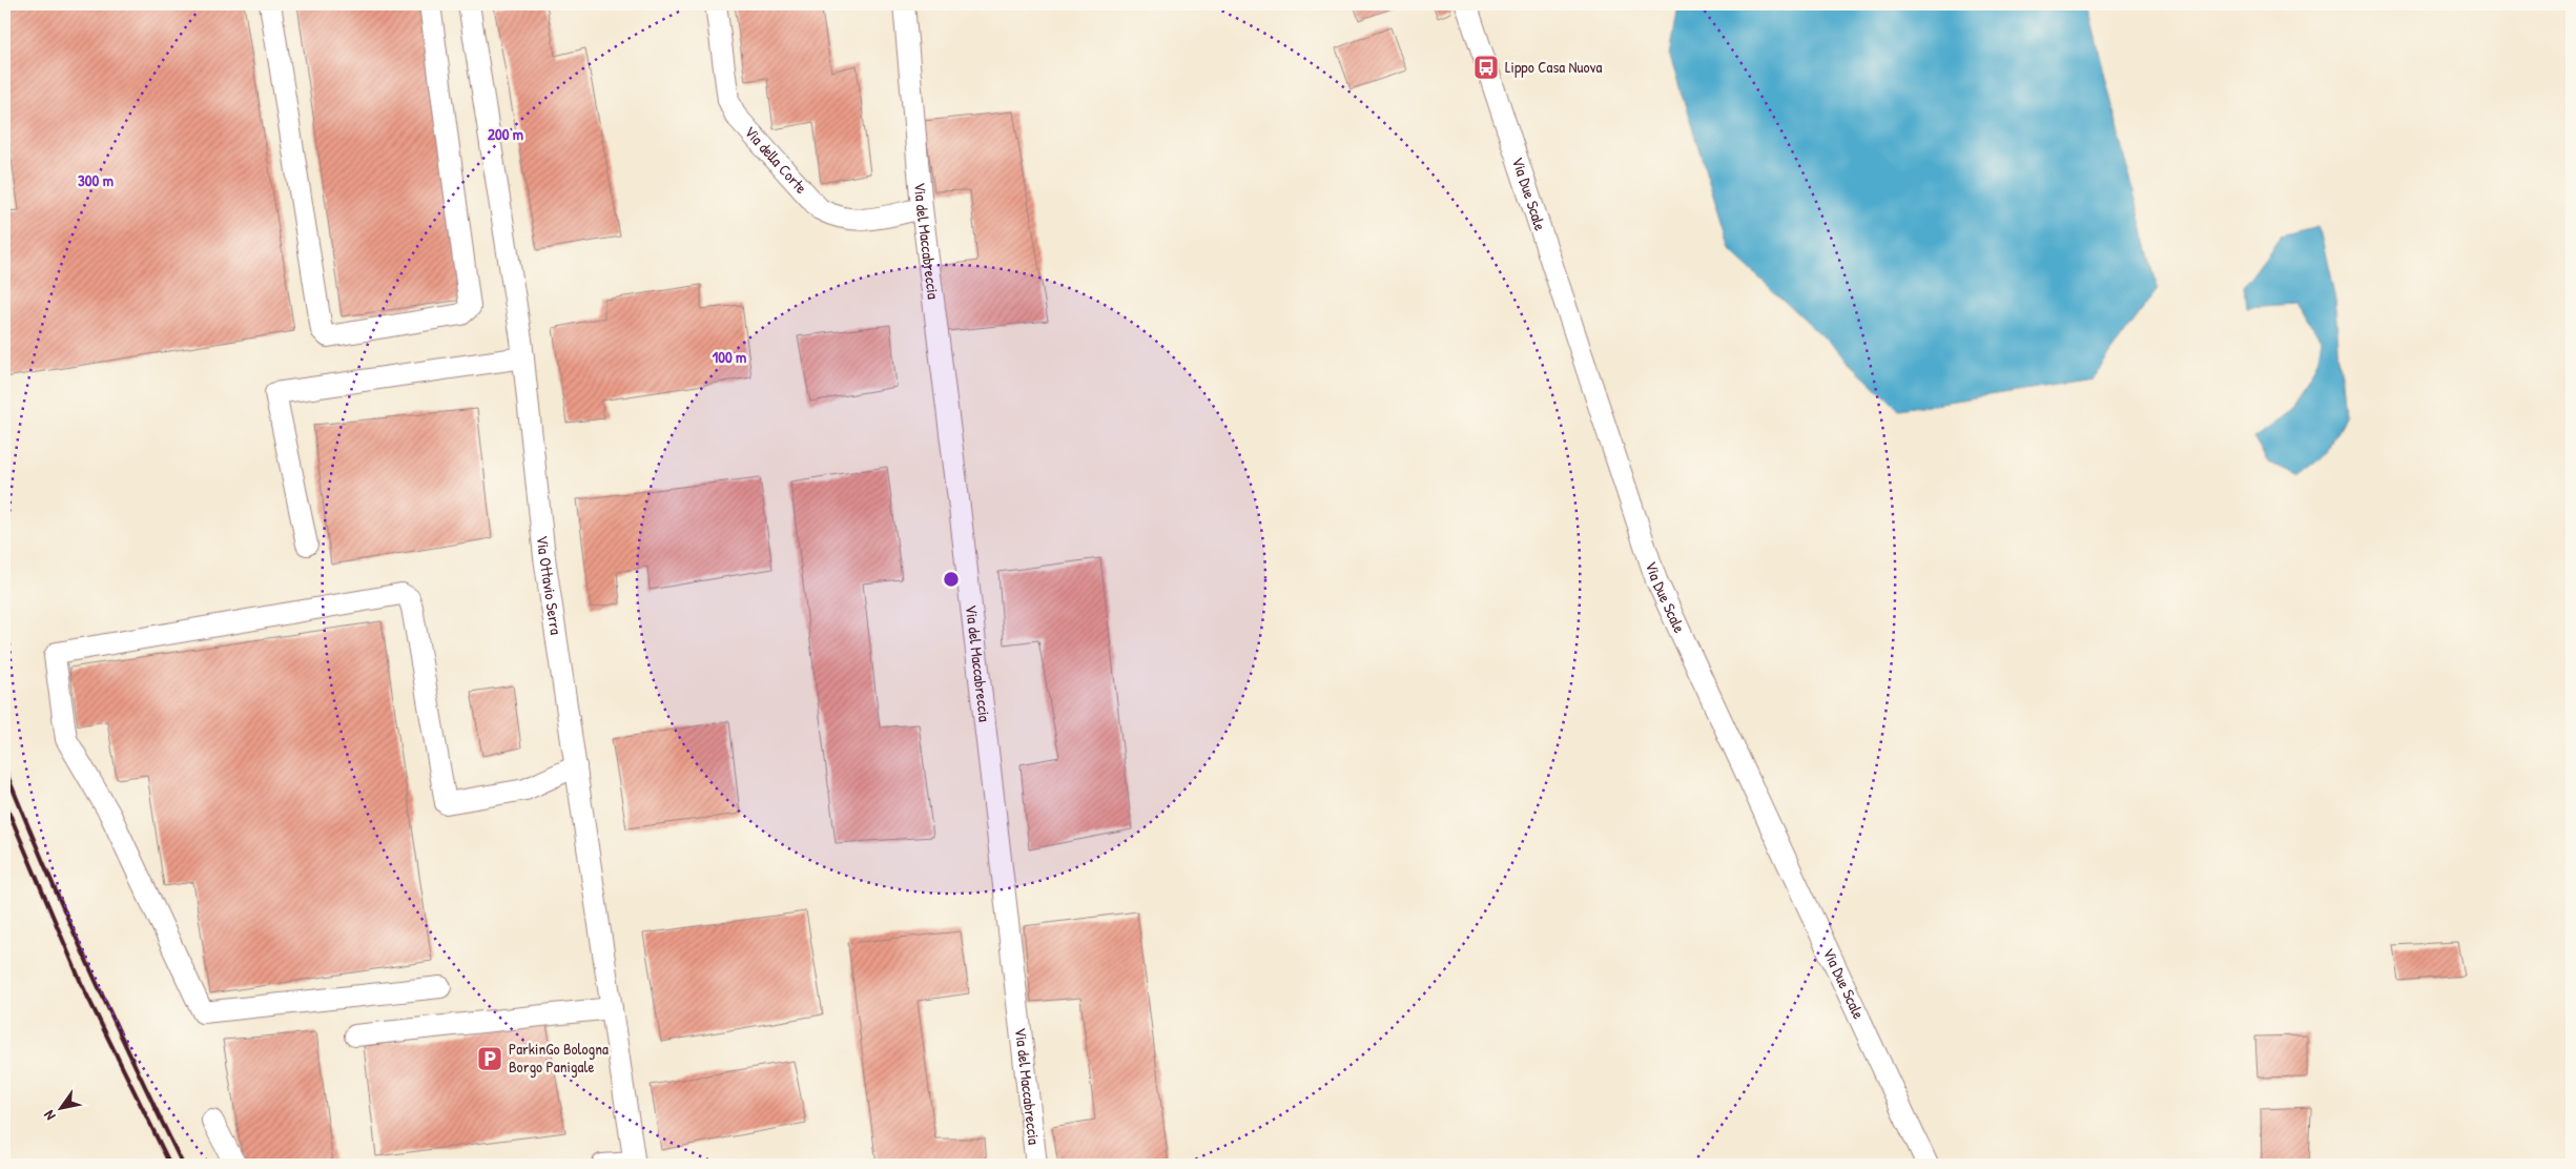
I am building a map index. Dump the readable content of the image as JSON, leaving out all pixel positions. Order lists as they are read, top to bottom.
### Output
{
  "streets": {
    "street": [
      "Via della Corte",
      "Via Due Scale",
      "Via del Maccabreccia",
      "Via Ottavio Serra"
    ]
  },
  "crossings": [
    ["Via della Corte", "Via del Maccabreccia"]
  ],
  "places": {
    "bus stop": ["Lippo Casa Nuova"],
    "parking": ["ParkinGo Bologna Borgo Panigale"]
  },
  "north": "bottom left",
  "rings": ["200 m", "300 m", "100 m"]
}
